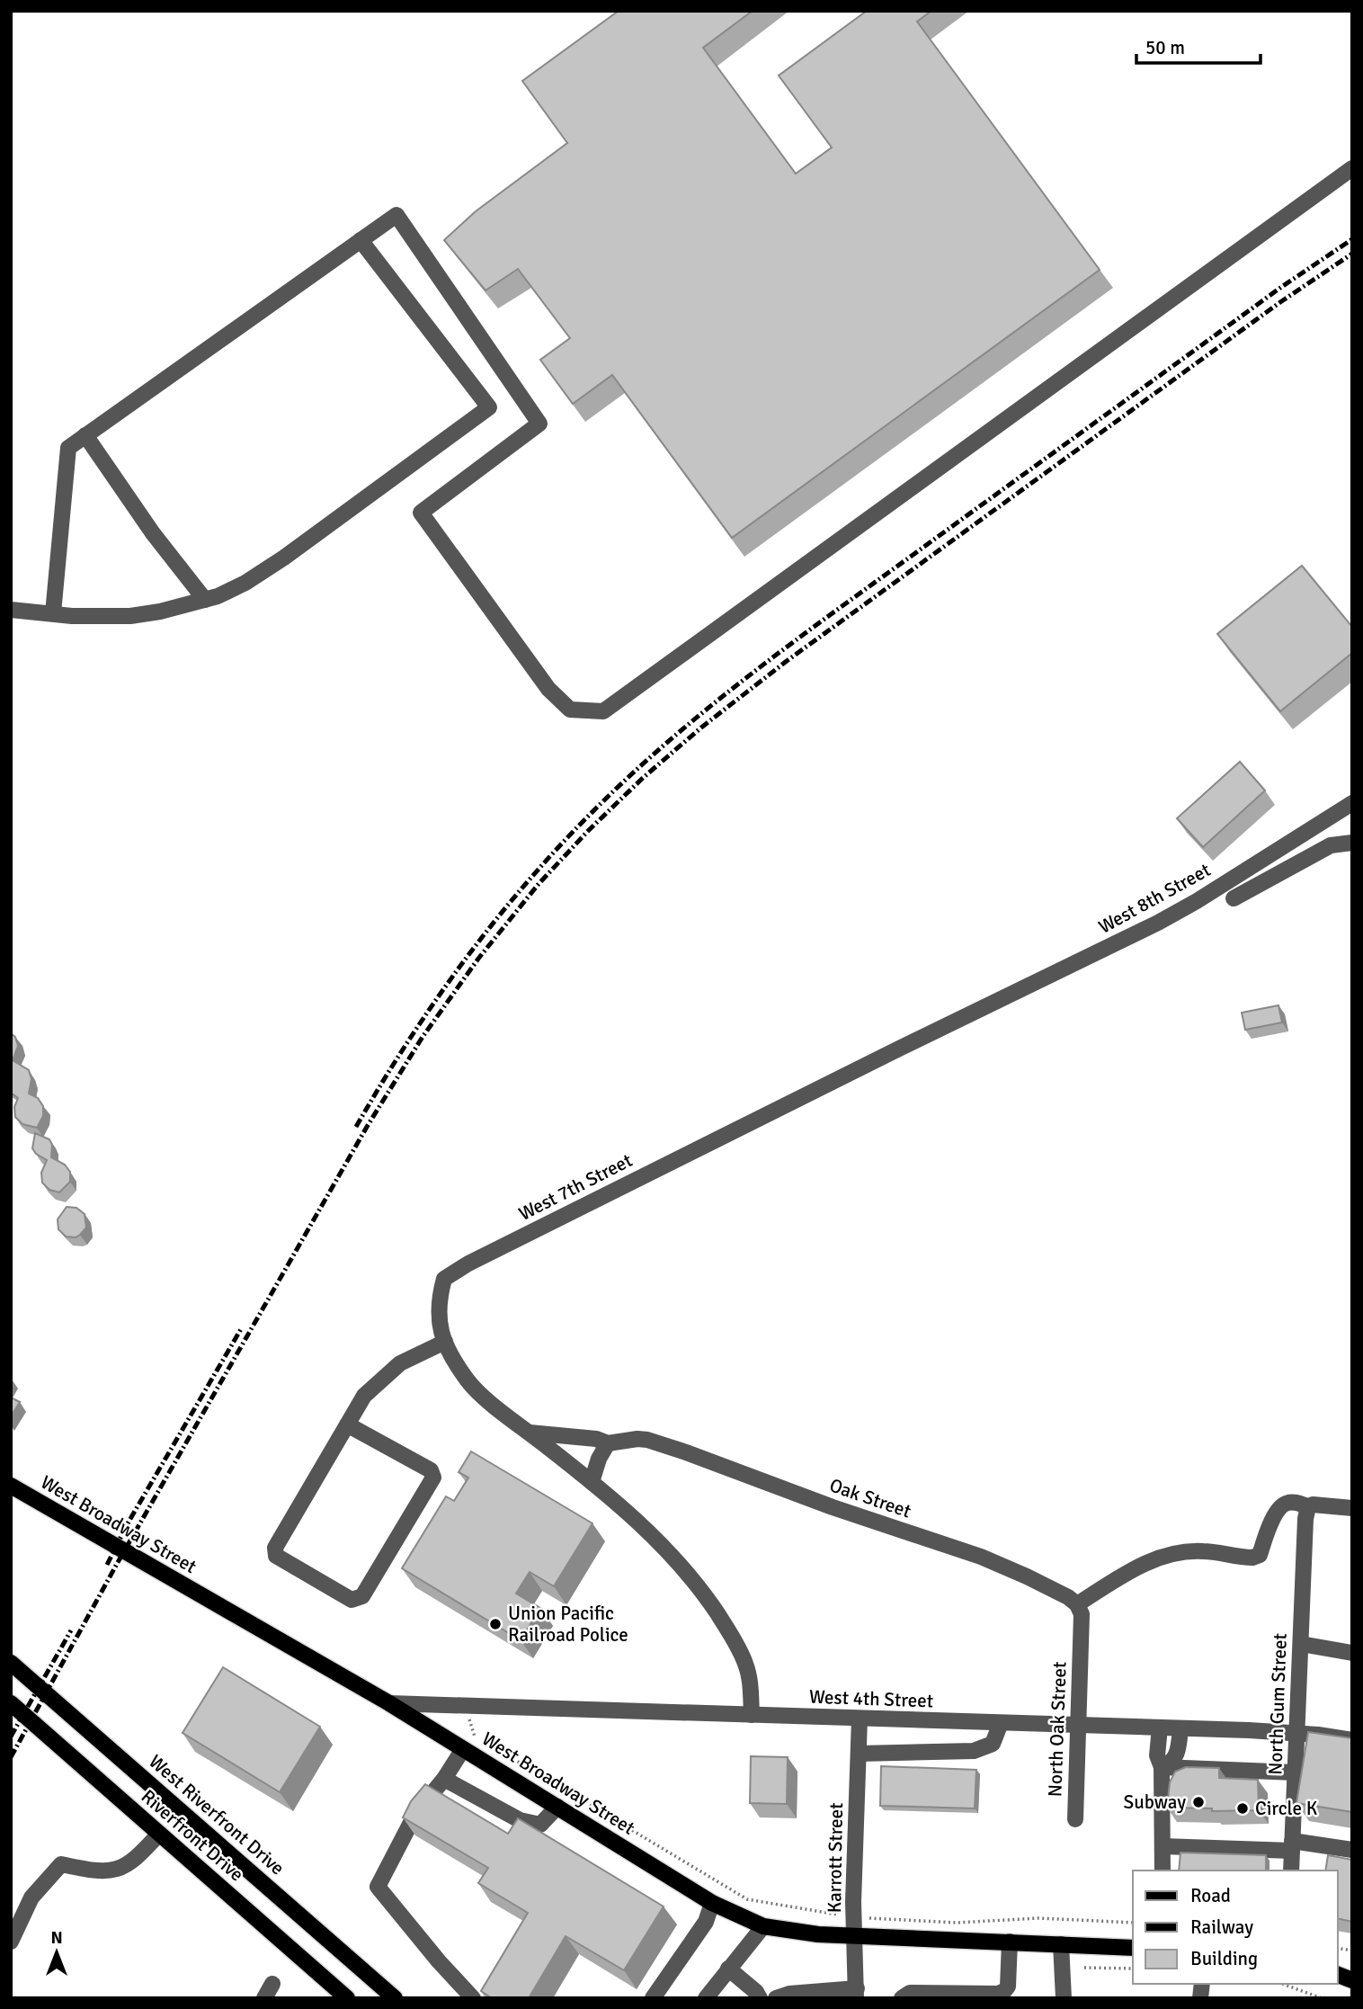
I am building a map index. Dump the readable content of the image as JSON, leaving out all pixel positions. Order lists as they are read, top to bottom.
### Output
{
  "streets": {
    "main road": ["West Broadway Street", "West Riverfront Drive", "Riverfront Drive"],
    "street": [
      "West 8th Street",
      "West 7th Street",
      "Oak Street",
      "West 4th Street",
      "North Gum Street",
      "North Oak Street",
      "Karrott Street"
    ]
  },
  "crossings": [
    ["West 8th Street", "West 7th Street"],
    ["West 7th Street", "Oak Street"],
    ["Oak Street", "North Oak Street"],
    ["West Broadway Street", "West 4th Street"],
    ["West Broadway Street", "Karrott Street"],
    ["West 4th Street", "North Gum Street"],
    ["West 4th Street", "North Oak Street"],
    ["West 4th Street", "Karrott Street"]
  ],
  "places": ["Union Pacific Railroad Police", "Subway", "Circle K"],
  "legend": ["Road", "Railway", "Building"],
  "scale_bar": "50 m",
  "north": "top"
}
